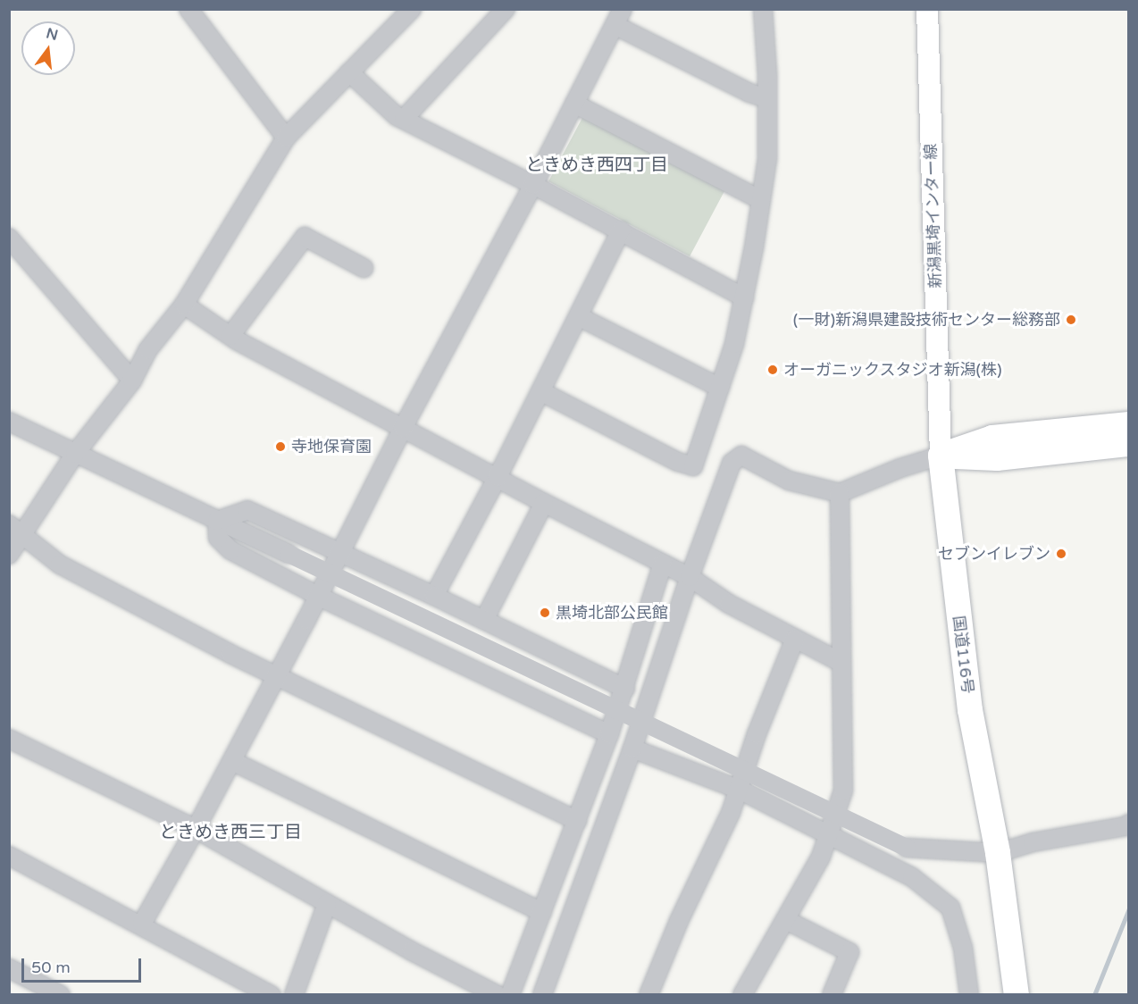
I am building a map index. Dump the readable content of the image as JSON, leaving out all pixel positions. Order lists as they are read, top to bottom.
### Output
{
  "streets": {
    "highway": ["国道116号"],
    "main road": ["新潟黒埼インター線"]
  },
  "crossings": [
    ["新潟黒埼インター線", "国道116号"]
  ],
  "districts": ["ときめき西四丁目", "ときめき西三丁目"],
  "places": [
    "(一財)新潟県建設技術センター総務部",
    "オーガニックスタジオ新潟(株)",
    "寺地保育園",
    "セブンイレブン",
    "黒埼北部公民館"
  ],
  "scale_bar": "50 m",
  "north": "top"
}
